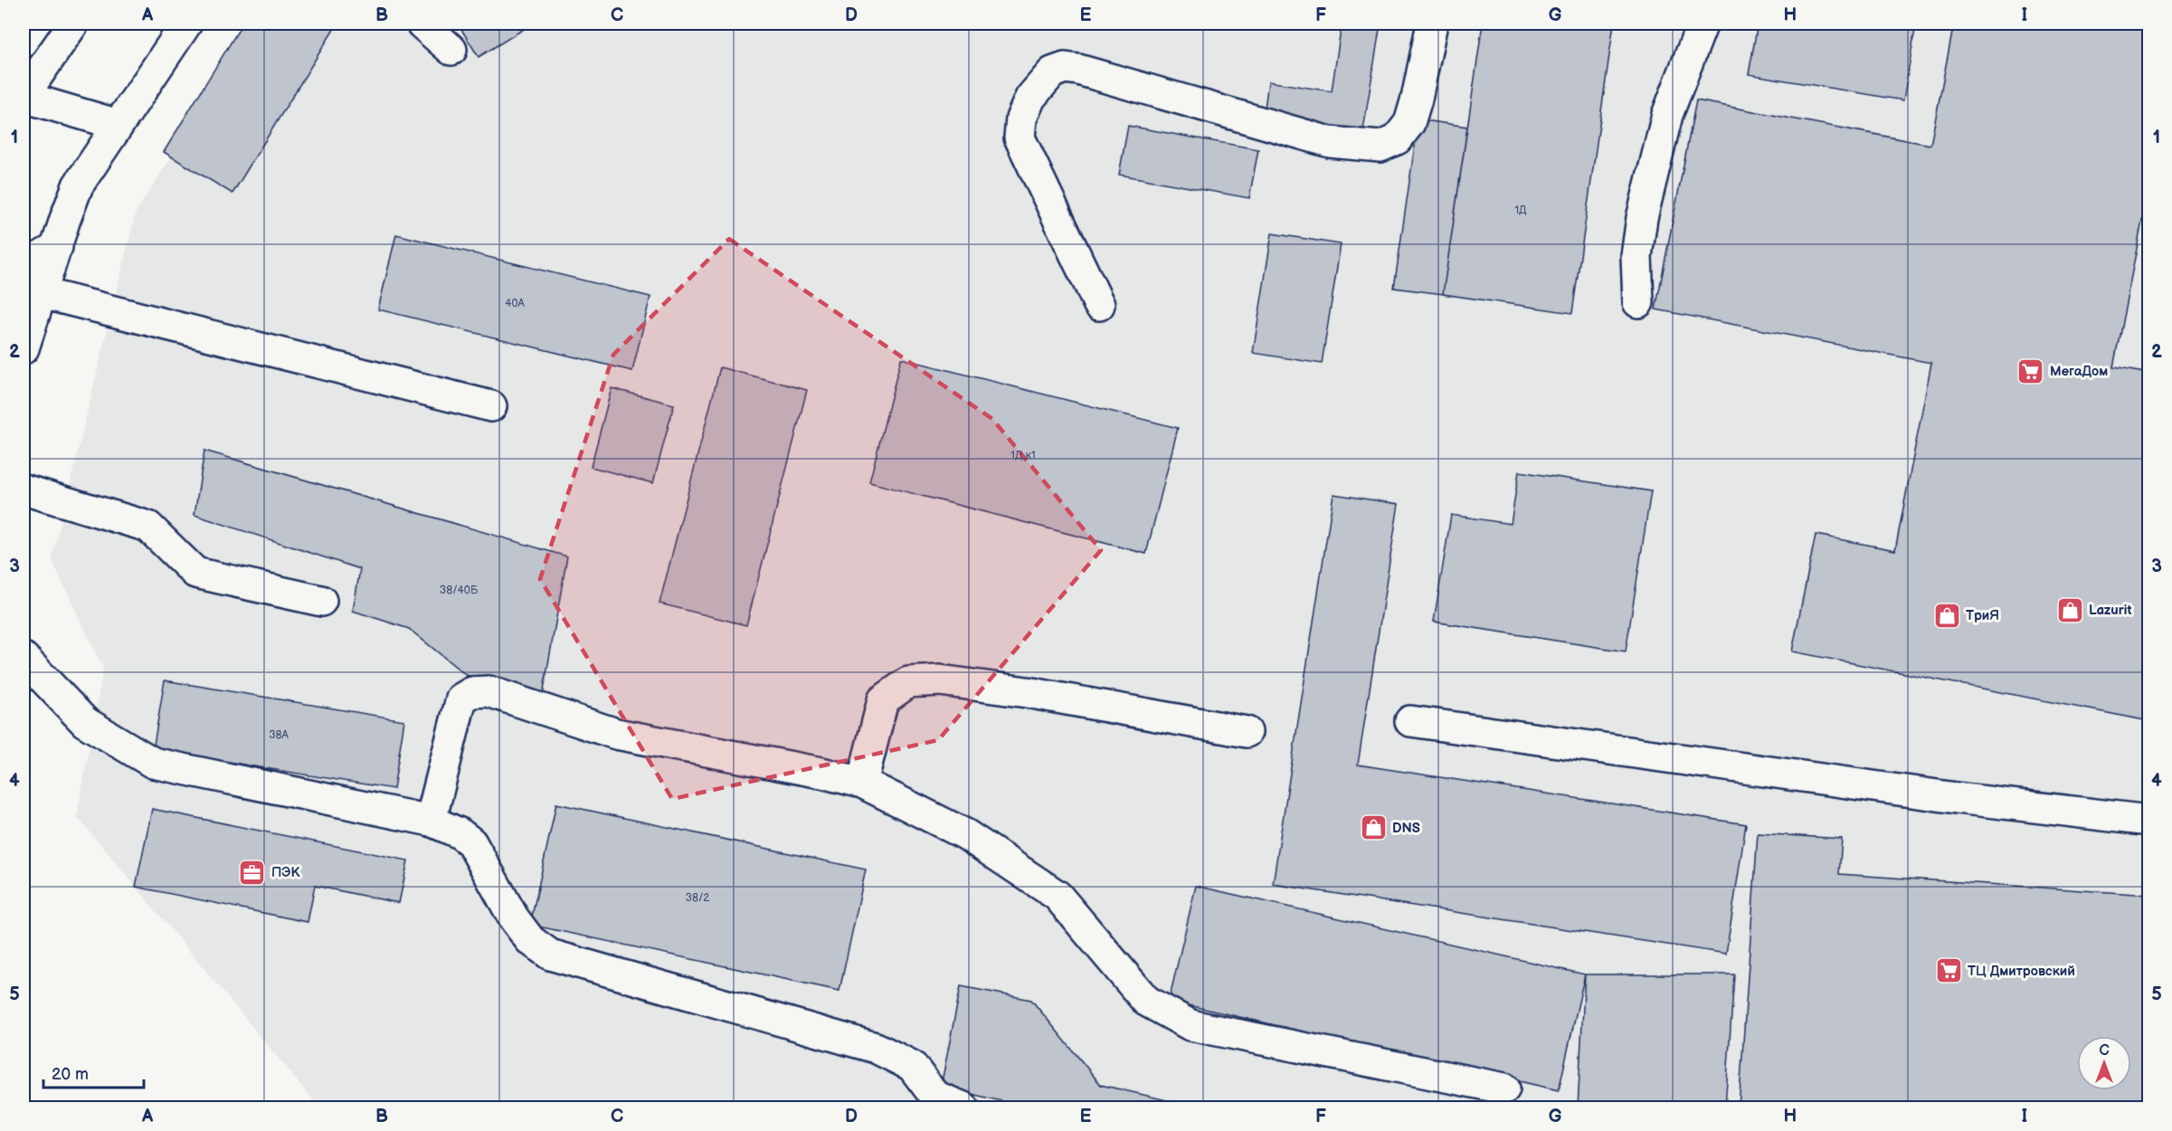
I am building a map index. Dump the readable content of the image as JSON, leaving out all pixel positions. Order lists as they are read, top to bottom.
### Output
{
  "places": {
    "supermarket": ["МегаДом", "ТЦ Дмитровский"],
    "shop": ["Lazurit", "ТриЯ", "DNS"],
    "office": ["ПЭК"]
  },
  "house_numbers": [
    "1Д",
    "40А",
    "1Д к1",
    "38/40Б",
    "38А",
    "38/2"
  ],
  "scale_bar": "20 m",
  "north": "top",
  "grid": {
    "columns": [
      "A",
      "B",
      "C",
      "D",
      "E",
      "F",
      "G",
      "H",
      "I"
    ],
    "rows": [
      "1",
      "2",
      "3",
      "4",
      "5"
    ]
  }
}
